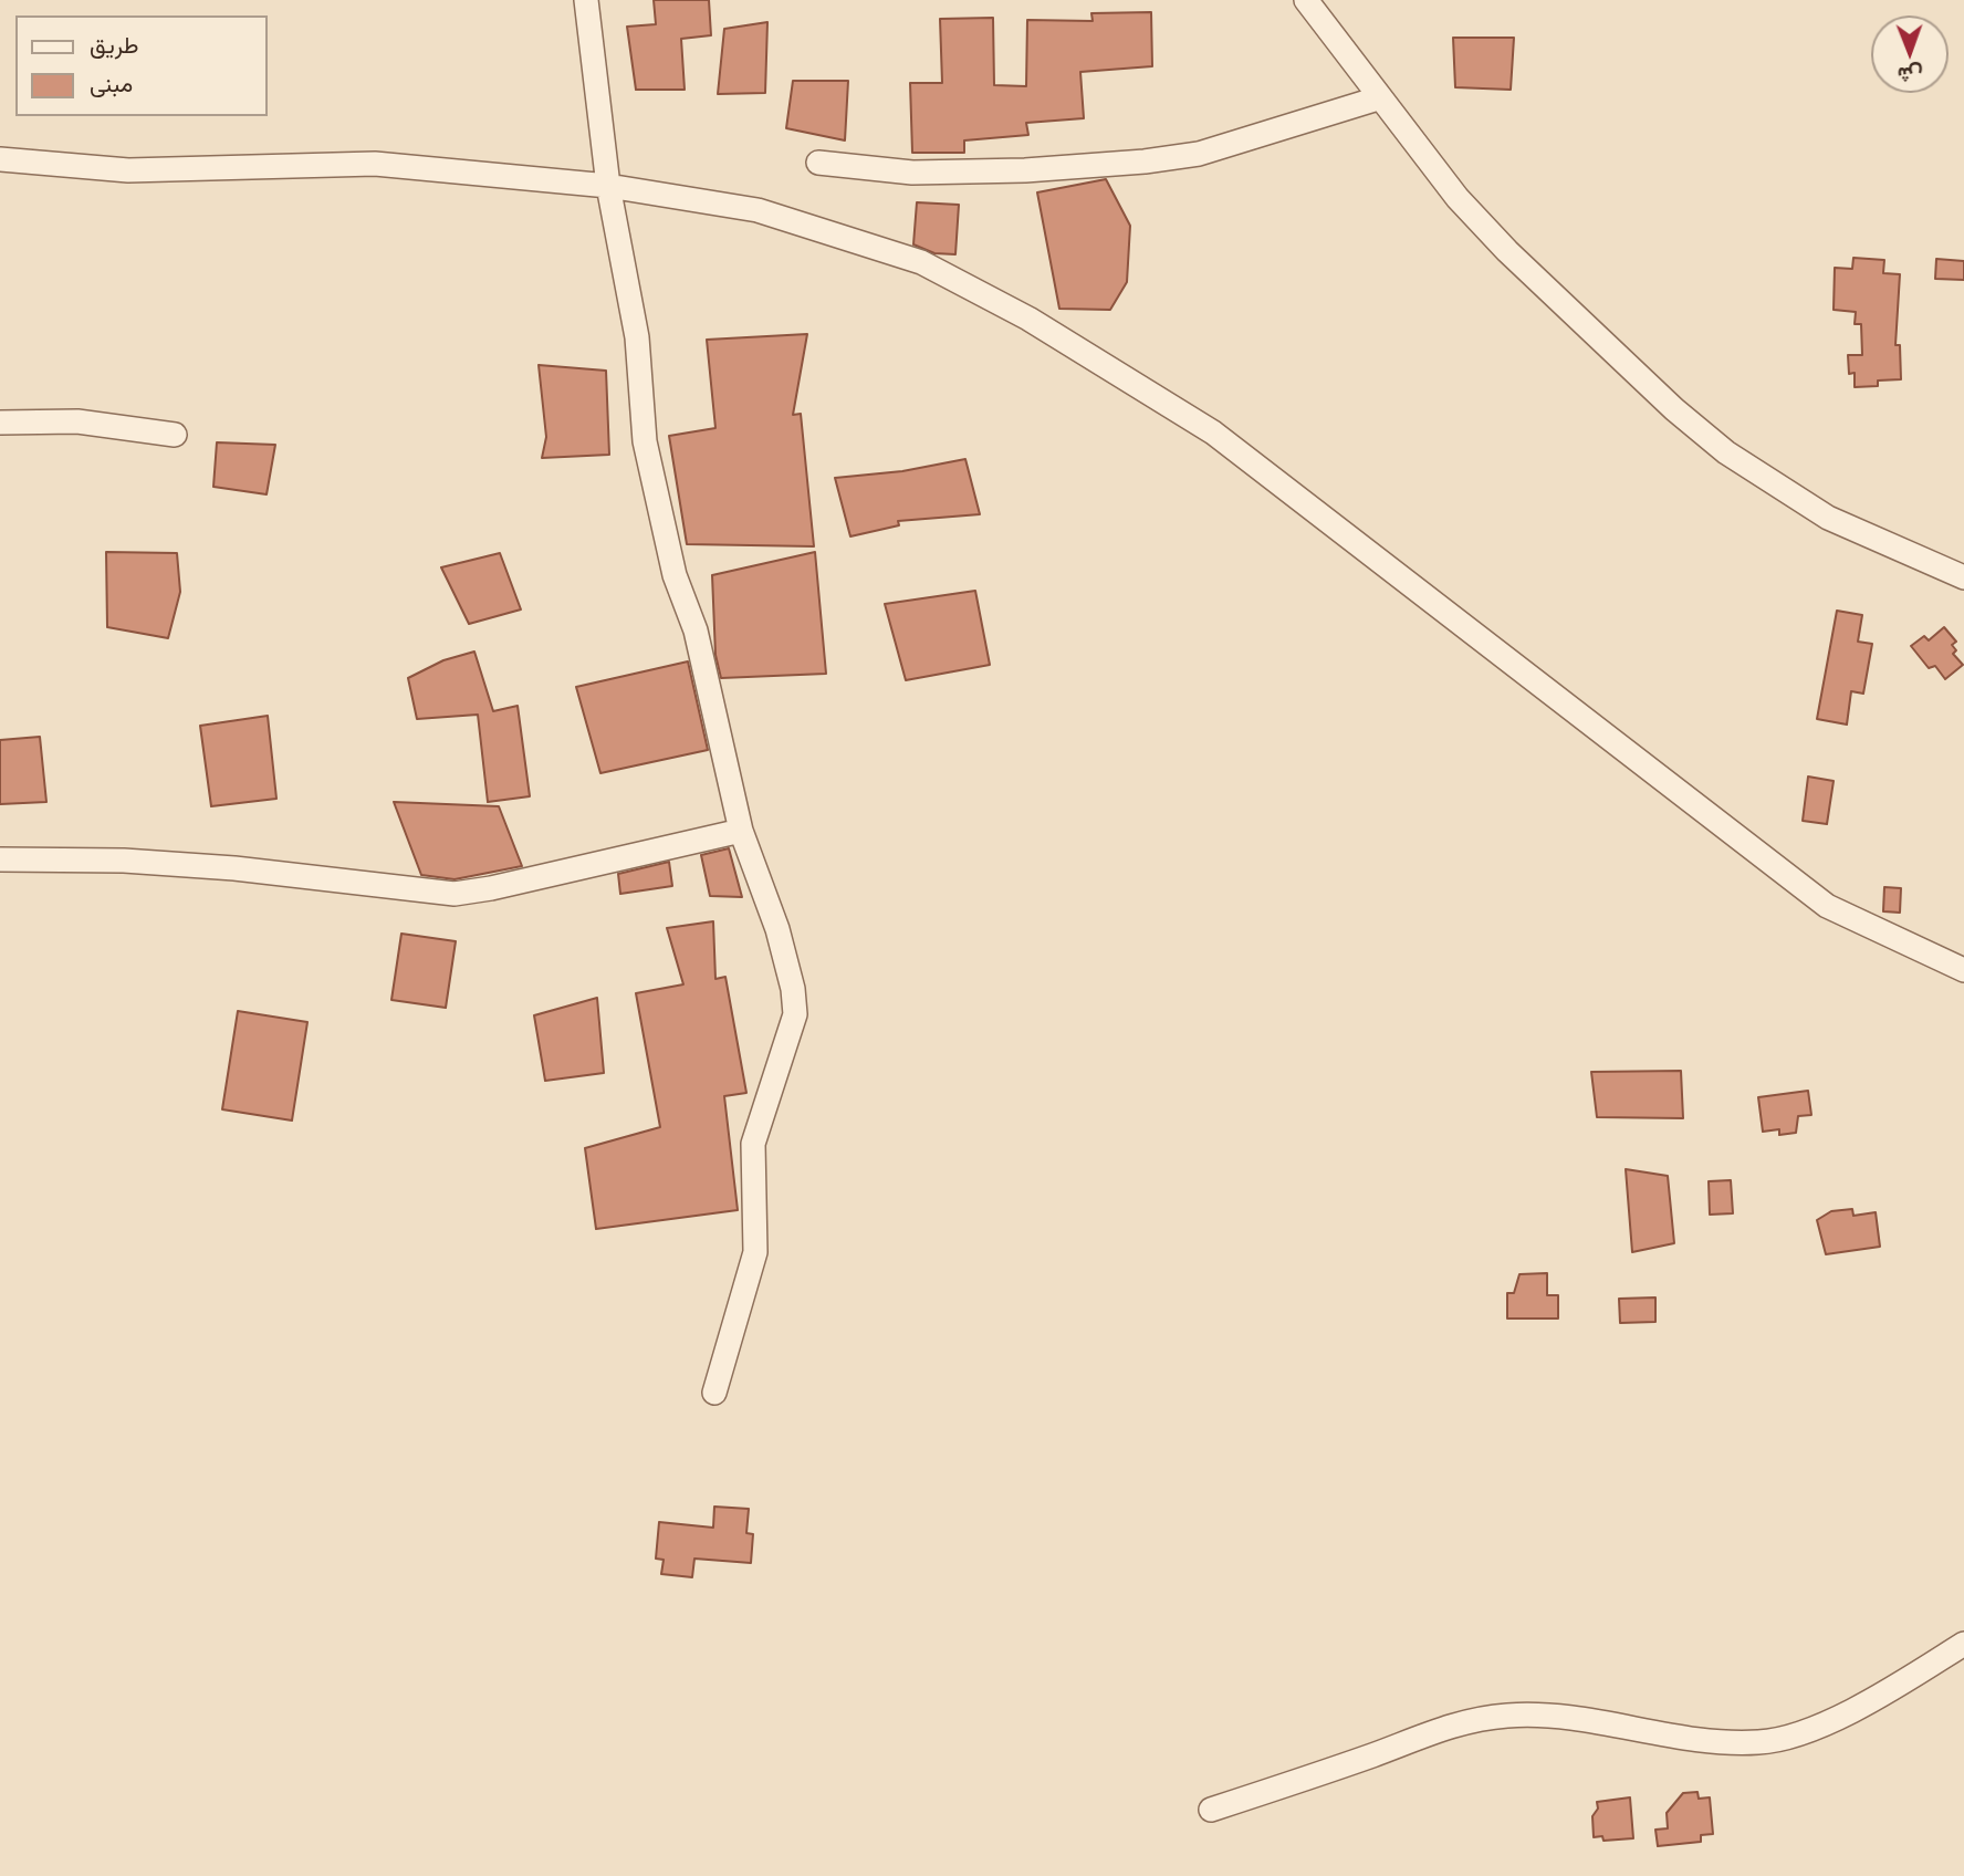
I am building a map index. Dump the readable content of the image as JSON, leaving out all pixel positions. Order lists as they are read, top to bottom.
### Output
{
  "legend": ["طريق", "مبنى"],
  "north": "bottom"
}
